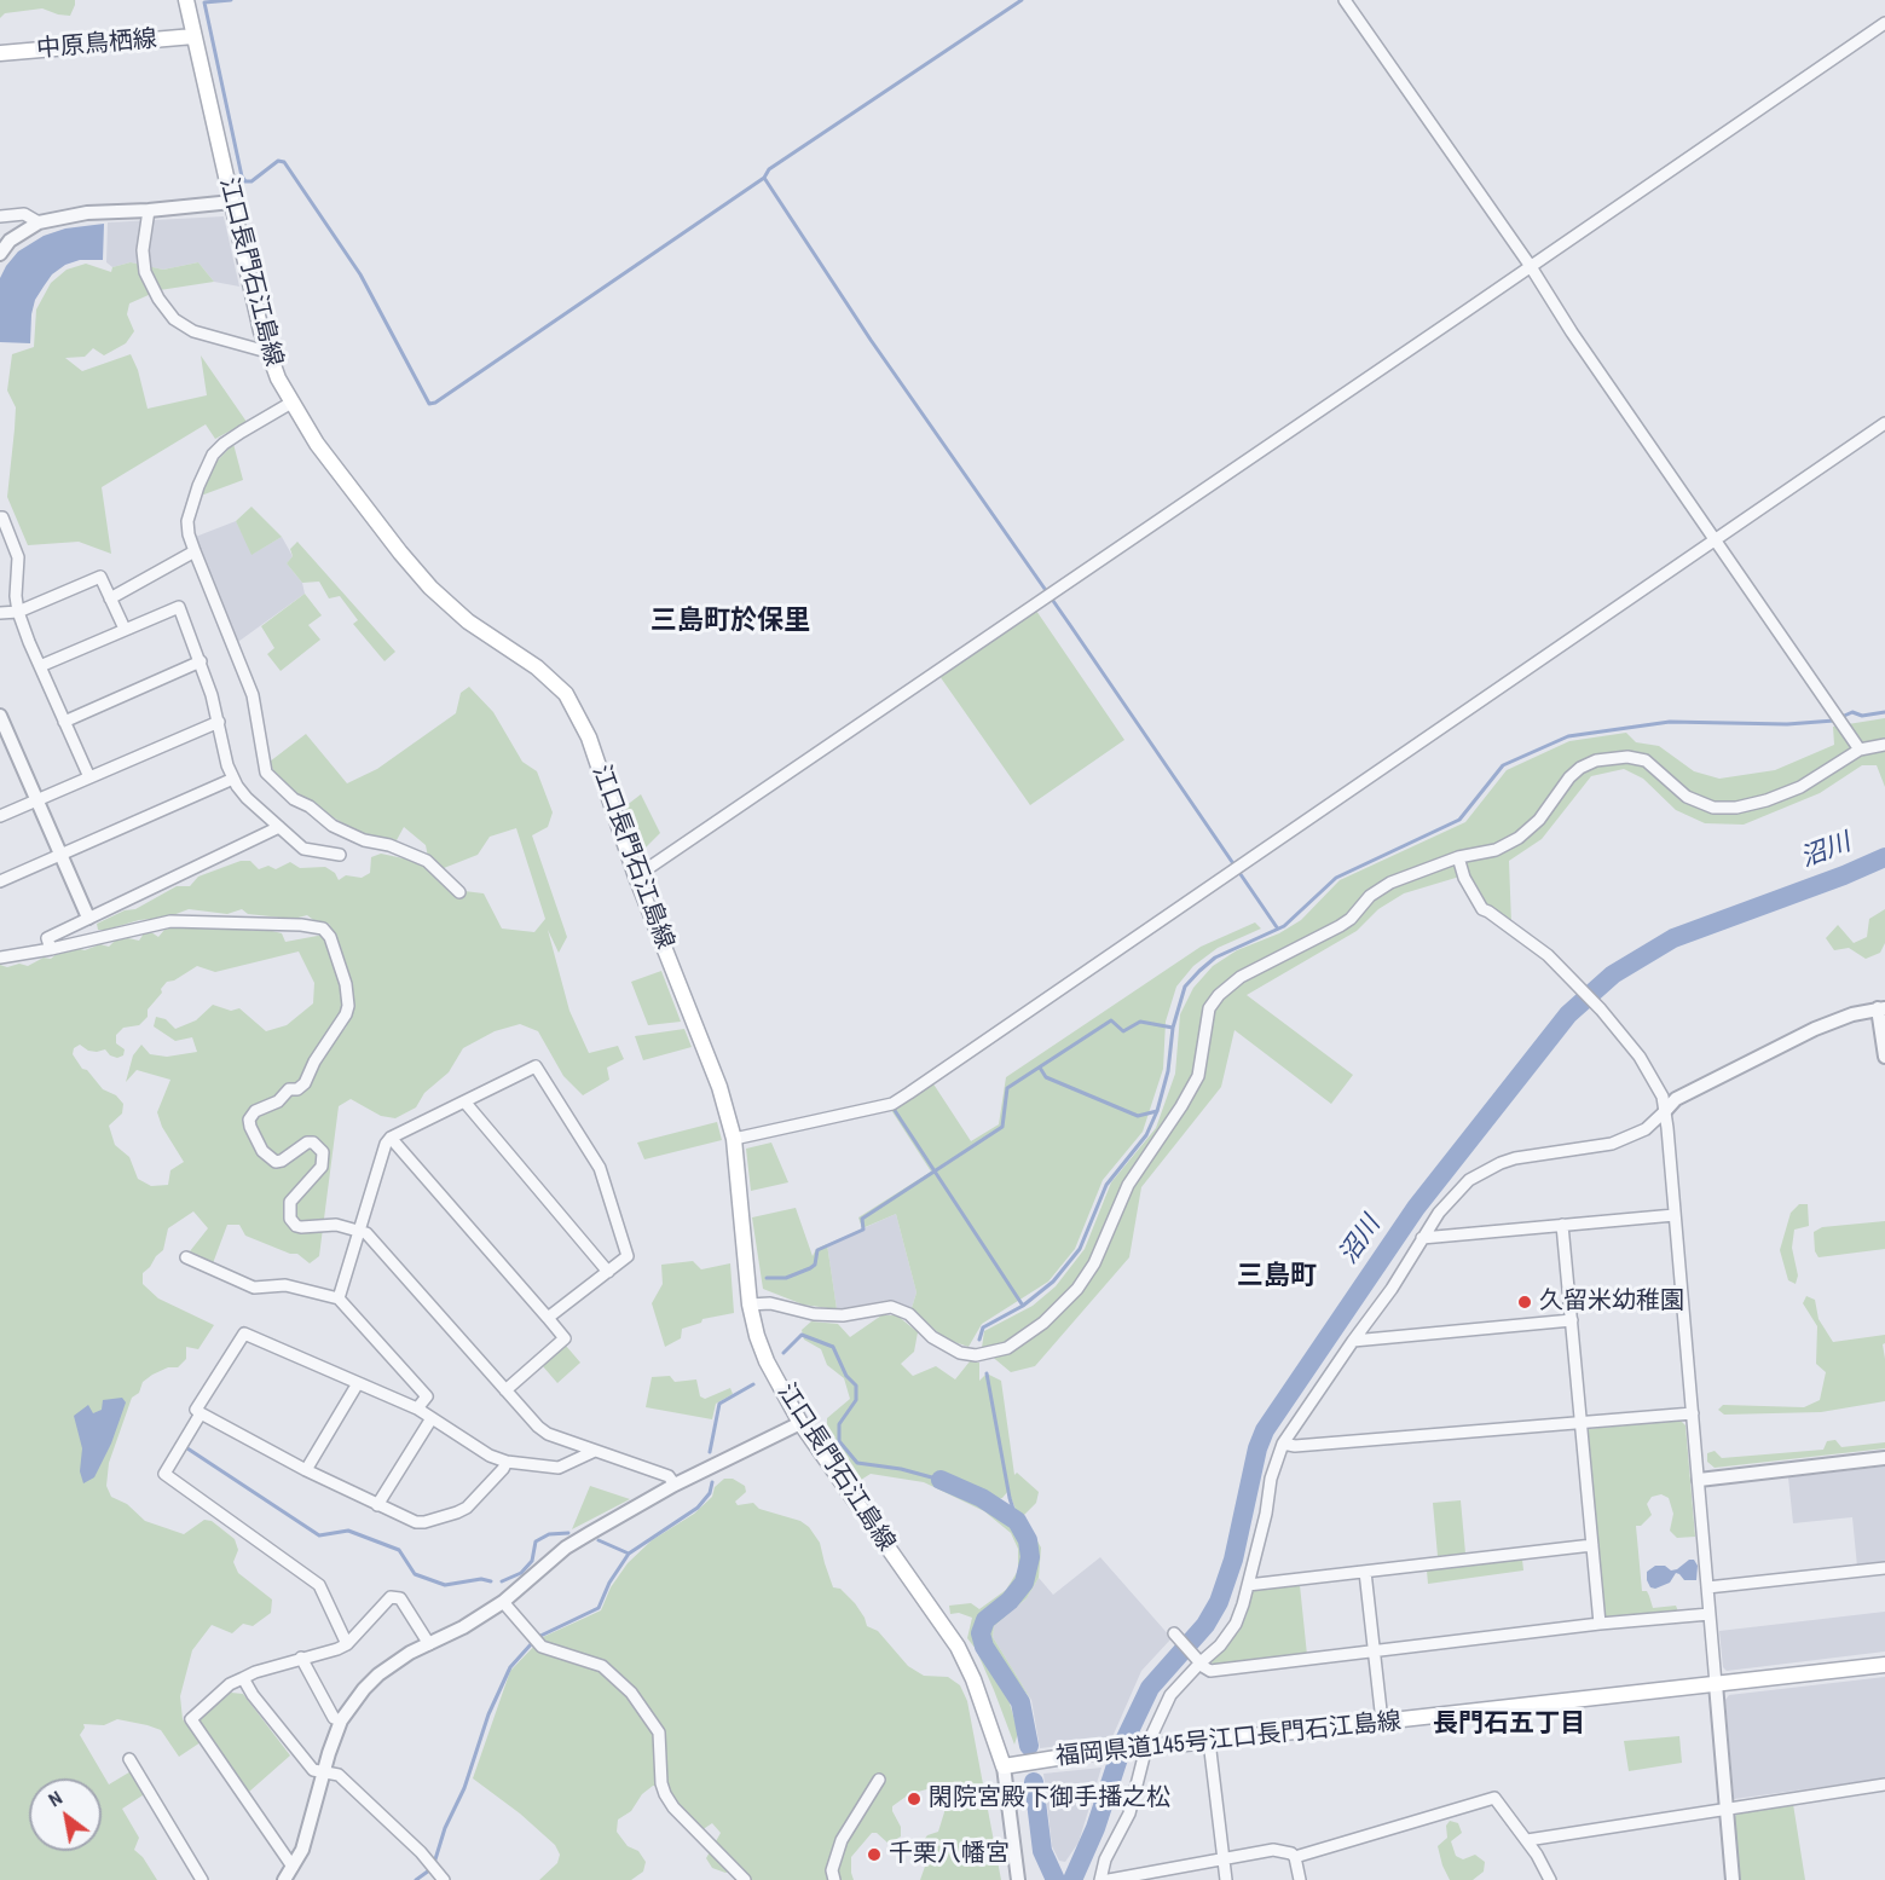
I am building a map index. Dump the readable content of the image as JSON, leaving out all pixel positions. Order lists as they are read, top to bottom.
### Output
{
  "streets": {
    "main road": ["中原鳥栖線", "江口長門石江島線", "福岡県道145号江口長門石江島線"]
  },
  "crossings": [
    ["中原鳥栖線", "江口長門石江島線"],
    ["江口長門石江島線", "福岡県道145号江口長門石江島線"]
  ],
  "districts": ["三島町於保里", "三島町", "長門石五丁目"],
  "water": ["沼川"],
  "places": ["久留米幼稚園", "閑院宮殿下御手播之松", "千栗八幡宮"],
  "north": "top left"
}
